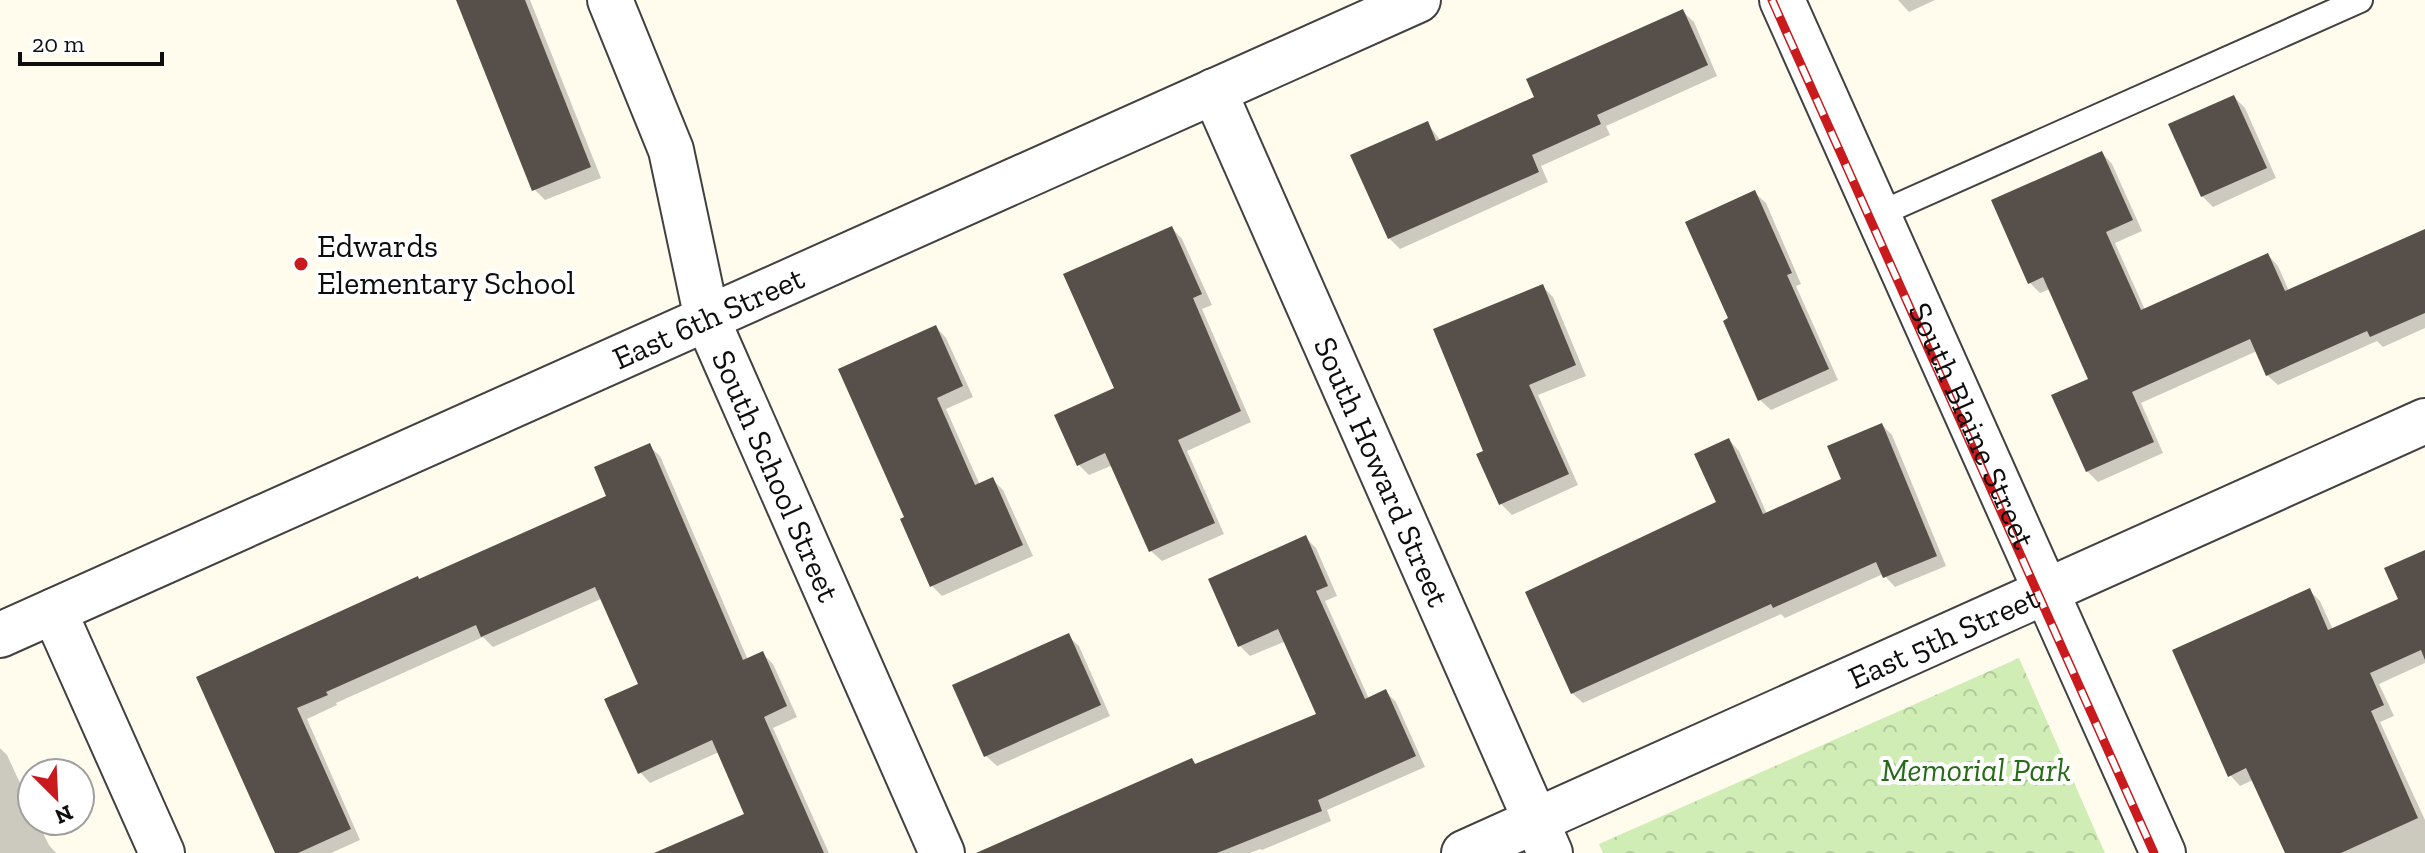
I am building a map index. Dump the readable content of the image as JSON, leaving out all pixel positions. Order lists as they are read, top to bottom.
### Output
{
  "streets": {
    "street": [
      "East 6th Street",
      "South Blaine Street",
      "South Howard Street",
      "South School Street",
      "East 5th Street"
    ]
  },
  "crossings": [
    ["East 6th Street", "South Howard Street"],
    ["East 6th Street", "South School Street"],
    ["South Blaine Street", "East 5th Street"],
    ["South Howard Street", "East 5th Street"]
  ],
  "parks": ["Memorial Park"],
  "places": ["Edwards Elementary School"],
  "scale_bar": "20 m",
  "north": "bottom right"
}
